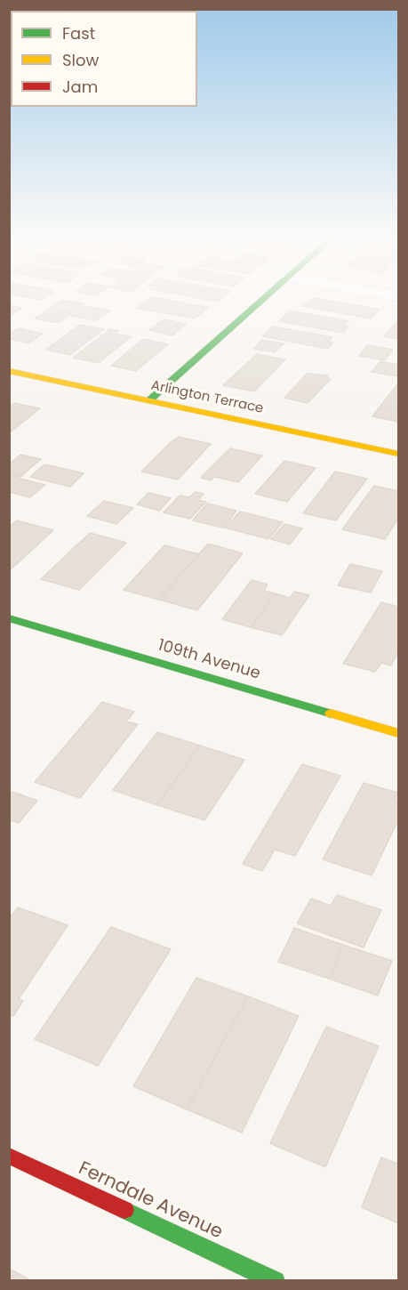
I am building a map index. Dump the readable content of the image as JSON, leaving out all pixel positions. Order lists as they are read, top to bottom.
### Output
{
  "streets": {
    "street": ["Arlington Terrace", "109th Avenue", "Ferndale Avenue"]
  },
  "legend": ["Fast", "Slow", "Jam"]
}
